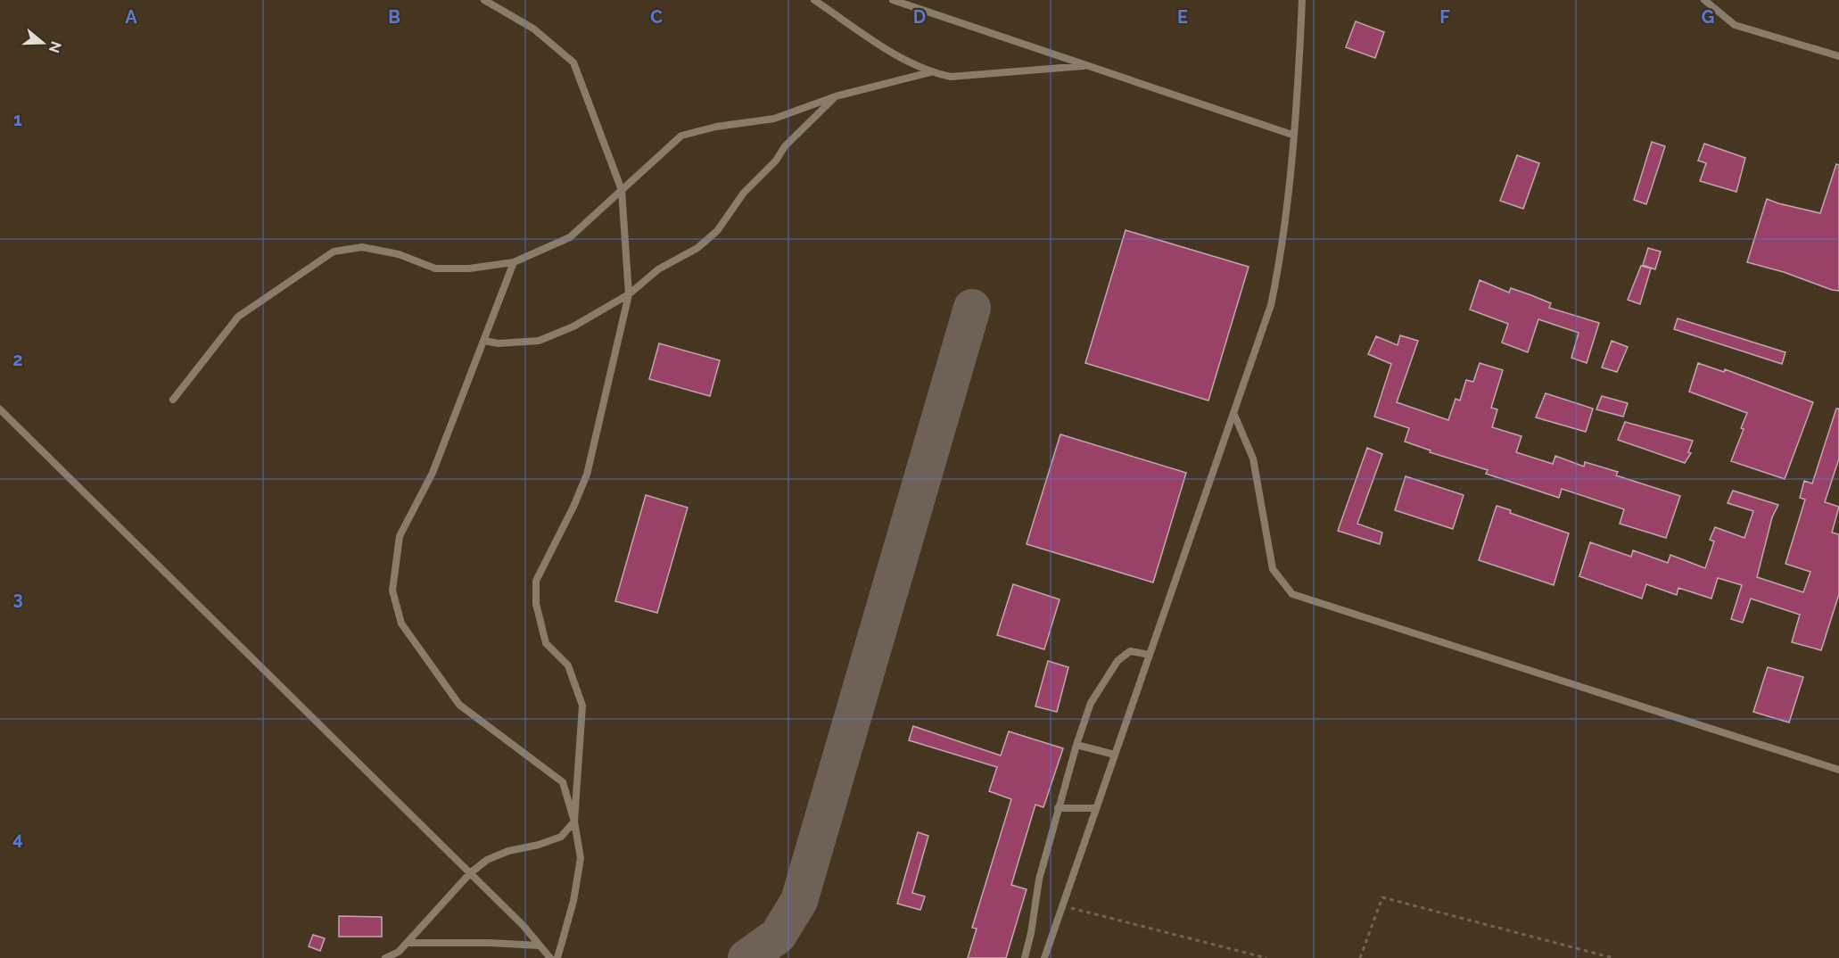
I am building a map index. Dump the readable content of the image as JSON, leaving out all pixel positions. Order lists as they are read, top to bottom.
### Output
{
  "north": "right",
  "grid": {
    "columns": [
      "A",
      "B",
      "C",
      "D",
      "E",
      "F",
      "G"
    ],
    "rows": [
      "1",
      "2",
      "3",
      "4"
    ]
  }
}
